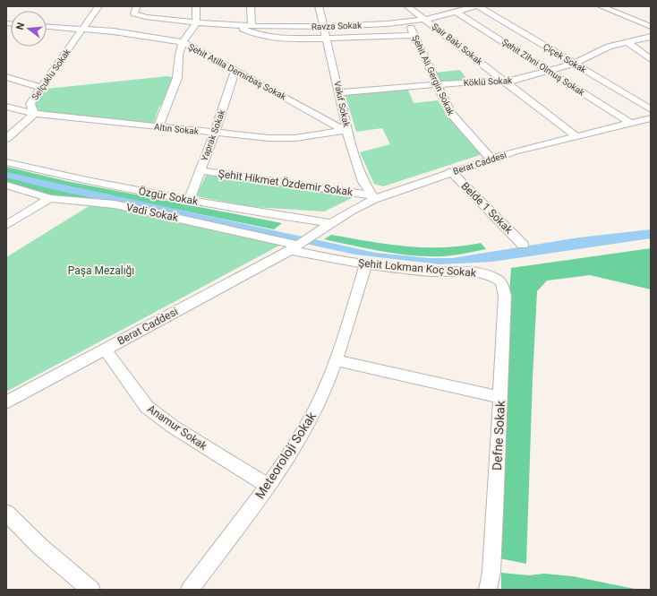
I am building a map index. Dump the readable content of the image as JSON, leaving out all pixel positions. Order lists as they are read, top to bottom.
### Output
{
  "streets": {
    "street": [
      "Ravza Sokak",
      "Şair Baki Sokak",
      "Çiçek Sokak",
      "Şehit Zihni Olmuş Sokak",
      "Şehit Atilla Demirbaş Sokak",
      "Selçuklu Sokak",
      "Şehit Ali Gergin Sokak",
      "Köklü Sokak",
      "Vakıf Sokak",
      "Altın Sokak",
      "Yaprak Sokak",
      "Berat Caddesi",
      "Şehit Hikmet Özdemir Sokak",
      "Özgür Sokak",
      "Belde 1 Sokak",
      "Vadi Sokak",
      "Şehit Lokman Koç Sokak",
      "Anamur Sokak",
      "Defne Sokak",
      "Meteoroloji Sokak"
    ]
  },
  "crossings": [
    ["Ravza Sokak", "Şair Baki Sokak"],
    ["Ravza Sokak", "Şehit Zihni Olmuş Sokak"],
    ["Ravza Sokak", "Şehit Ali Gergin Sokak"],
    ["Ravza Sokak", "Vakıf Sokak"],
    ["Şair Baki Sokak", "Köklü Sokak"],
    ["Şair Baki Sokak", "Berat Caddesi"],
    ["Çiçek Sokak", "Köklü Sokak"],
    ["Şehit Zihni Olmuş Sokak", "Köklü Sokak"],
    ["Şehit Zihni Olmuş Sokak", "Berat Caddesi"],
    ["Şehit Atilla Demirbaş Sokak", "Selçuklu Sokak"],
    ["Şehit Atilla Demirbaş Sokak", "Vakıf Sokak"],
    ["Şehit Atilla Demirbaş Sokak", "Altın Sokak"],
    ["Şehit Atilla Demirbaş Sokak", "Yaprak Sokak"],
    ["Selçuklu Sokak", "Altın Sokak"],
    ["Şehit Ali Gergin Sokak", "Köklü Sokak"],
    ["Şehit Ali Gergin Sokak", "Berat Caddesi"],
    ["Köklü Sokak", "Vakıf Sokak"],
    ["Vakıf Sokak", "Altın Sokak"],
    ["Vakıf Sokak", "Berat Caddesi"],
    ["Vakıf Sokak", "Şehit Hikmet Özdemir Sokak"],
    ["Altın Sokak", "Yaprak Sokak"],
    ["Yaprak Sokak", "Şehit Hikmet Özdemir Sokak"],
    ["Yaprak Sokak", "Özgür Sokak"],
    ["Berat Caddesi", "Şehit Hikmet Özdemir Sokak"],
    ["Berat Caddesi", "Özgür Sokak"],
    ["Berat Caddesi", "Belde 1 Sokak"],
    ["Berat Caddesi", "Vadi Sokak"],
    ["Berat Caddesi", "Şehit Lokman Koç Sokak"],
    ["Berat Caddesi", "Anamur Sokak"],
    ["Vadi Sokak", "Şehit Lokman Koç Sokak"],
    ["Şehit Lokman Koç Sokak", "Defne Sokak"],
    ["Şehit Lokman Koç Sokak", "Meteoroloji Sokak"],
    ["Anamur Sokak", "Meteoroloji Sokak"]
  ],
  "parks": ["Paşa Mezalığı"],
  "north": "left"
}
